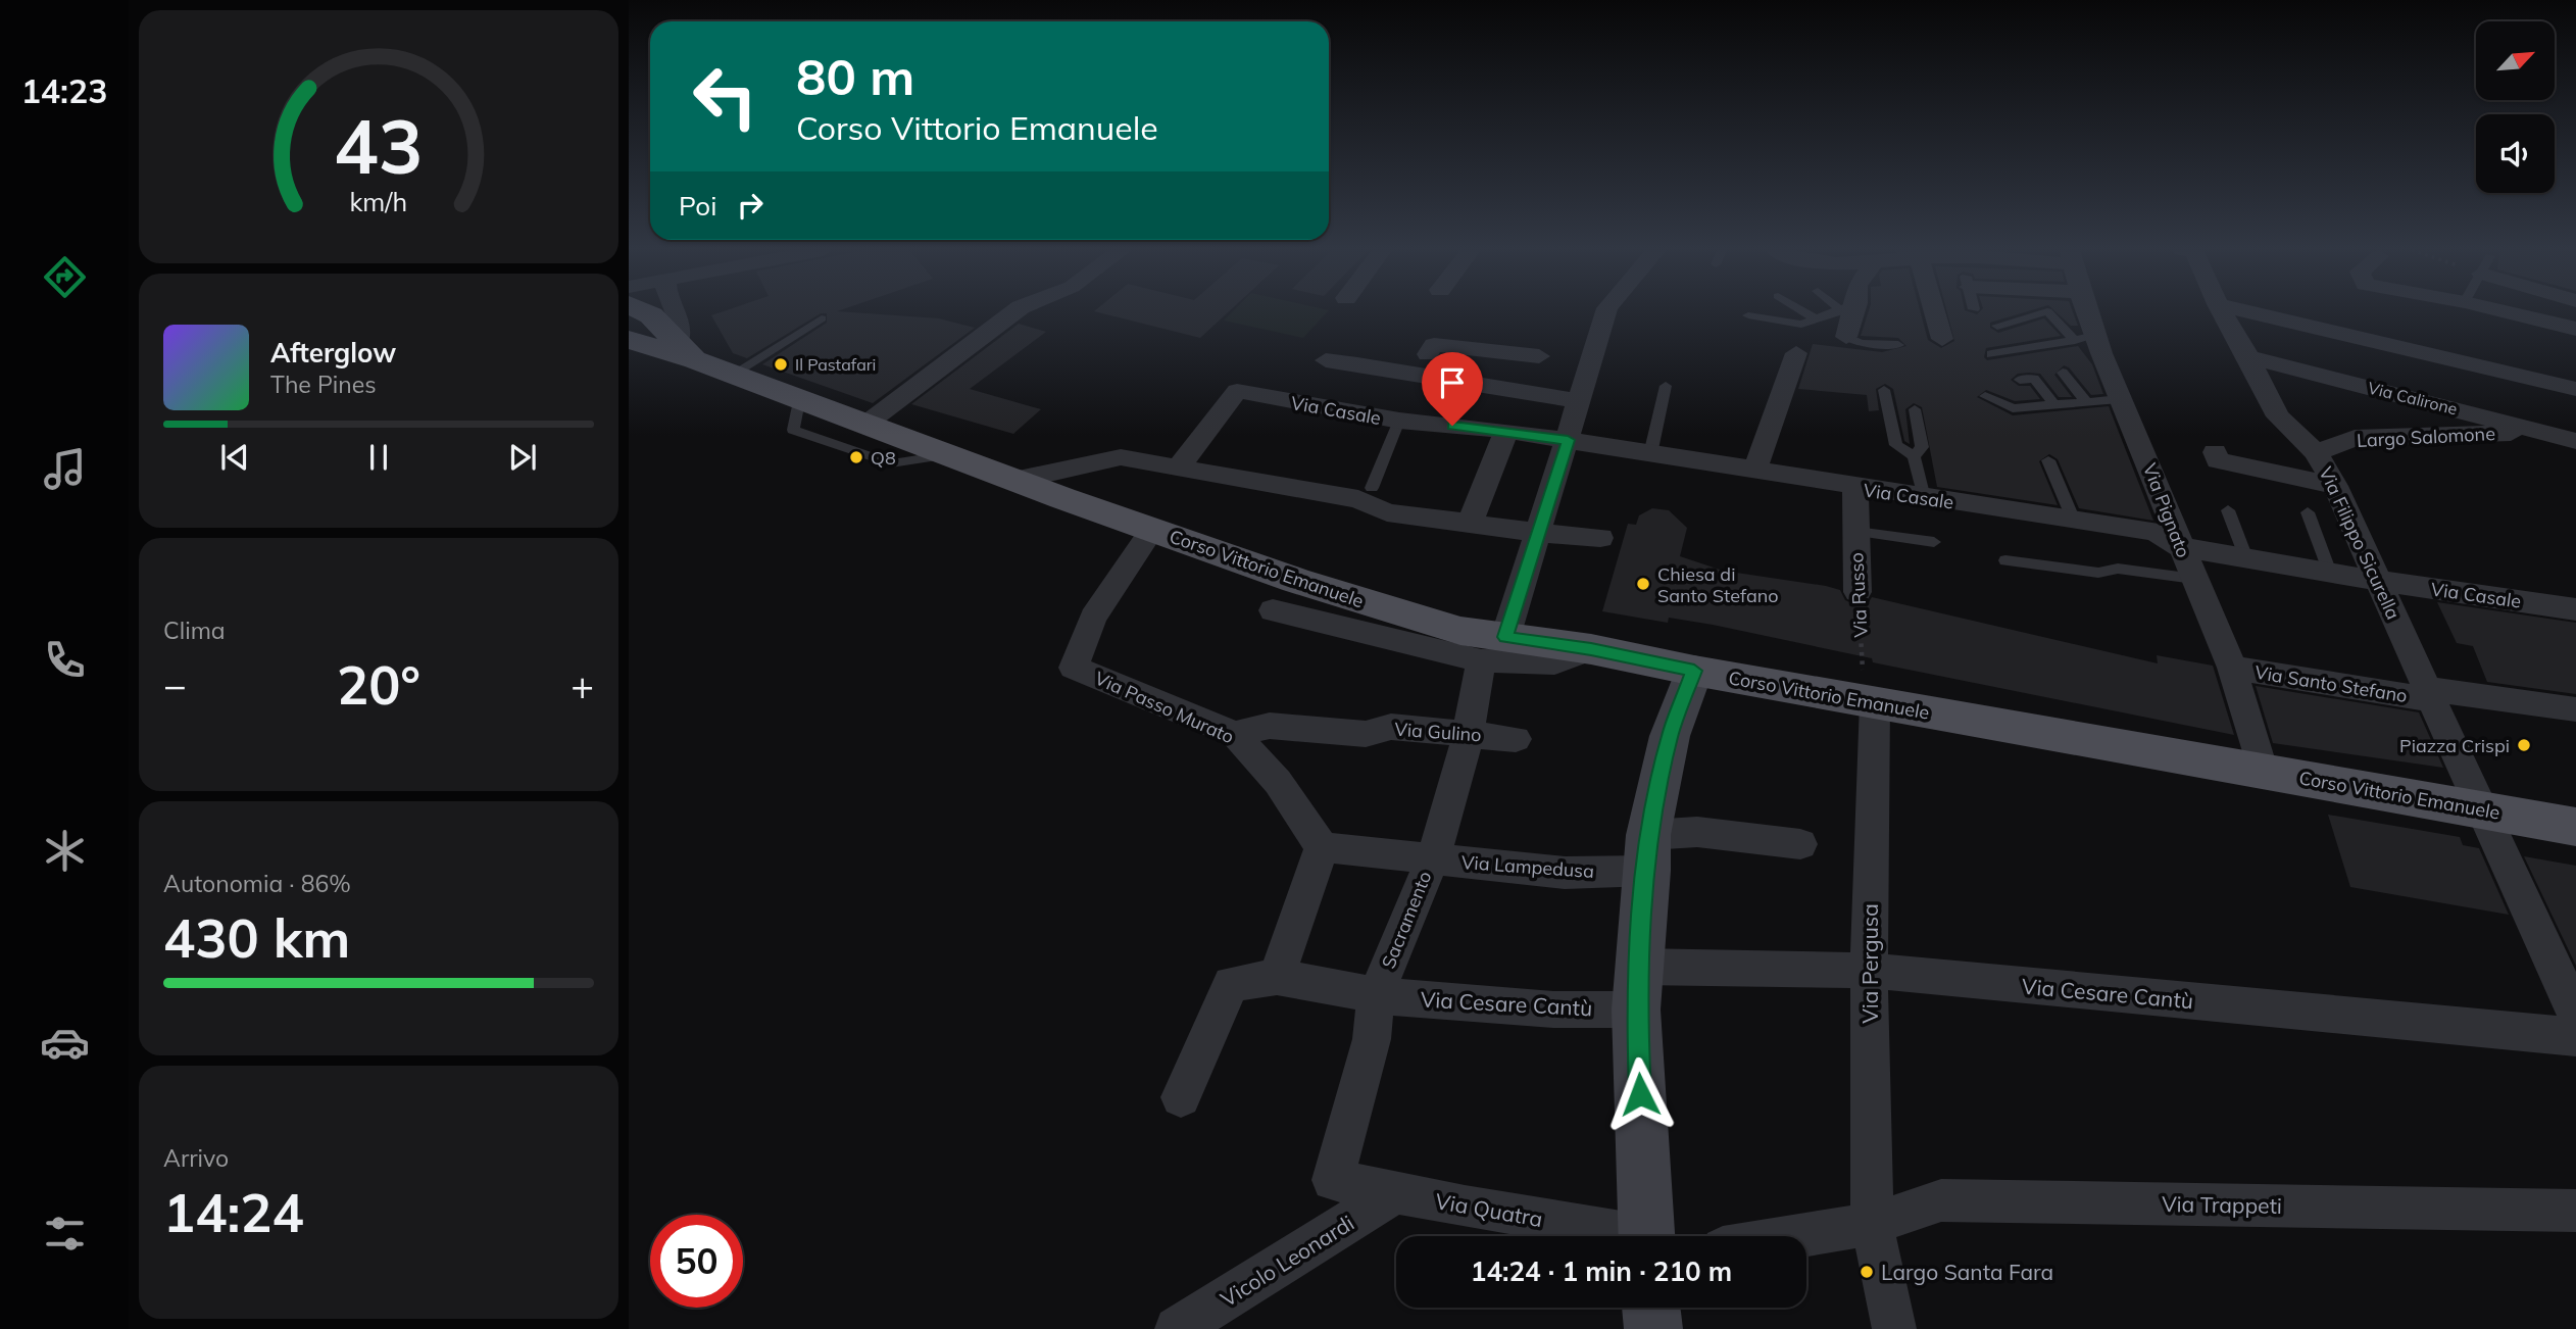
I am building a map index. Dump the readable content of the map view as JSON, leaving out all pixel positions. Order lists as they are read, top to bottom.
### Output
{
  "streets": {
    "main road": ["Corso Vittorio Emanuele"],
    "street": [
      "Via Calirone",
      "Via Casale",
      "Largo Salomone",
      "Via Pignato",
      "Via Filippo Sicurella",
      "Via Russo",
      "Via Santo Stefano",
      "Via Passo Murato",
      "Via Gulino",
      "Via Lampedusa",
      "Sacramento",
      "Via Pergusa",
      "Via Cesare Cantù",
      "Via Trappeti",
      "Via Quatra",
      "Vicolo Leonardi"
    ]
  },
  "crossings": [
    ["Via Calirone", "Largo Salomone"],
    ["Via Calirone", "Via Filippo Sicurella"],
    ["Via Casale", "Via Pignato"],
    ["Via Casale", "Via Filippo Sicurella"],
    ["Via Casale", "Via Russo"],
    ["Via Casale", "Sacramento"],
    ["Largo Salomone", "Via Filippo Sicurella"],
    ["Via Pignato", "Corso Vittorio Emanuele"],
    ["Via Pignato", "Via Santo Stefano"],
    ["Via Filippo Sicurella", "Corso Vittorio Emanuele"],
    ["Via Filippo Sicurella", "Via Santo Stefano"],
    ["Corso Vittorio Emanuele", "Via Russo"],
    ["Corso Vittorio Emanuele", "Via Passo Murato"],
    ["Corso Vittorio Emanuele", "Sacramento"],
    ["Corso Vittorio Emanuele", "Via Pergusa"],
    ["Via Russo", "Via Pergusa"],
    ["Via Passo Murato", "Via Gulino"],
    ["Via Passo Murato", "Via Lampedusa"],
    ["Via Gulino", "Sacramento"],
    ["Via Lampedusa", "Sacramento"],
    ["Sacramento", "Via Cesare Cantù"],
    ["Sacramento", "Via Quatra"],
    ["Via Pergusa", "Via Cesare Cantù"],
    ["Via Pergusa", "Via Trappeti"],
    ["Via Quatra", "Vicolo Leonardi"]
  ],
  "places": [
    "Il Pastafari",
    "Q8",
    "Chiesa di Santo Stefano",
    "Piazza Crispi",
    "Largo Santa Fara"
  ],
  "north": "top right",
  "page": {
    "tabs": "14:23",
    "turn": ["80 m", "Corso Vittorio Emanuele"],
    "then": "Poi",
    "song": ["Afterglow", "The Pines"],
    "tile": [
      "Clima",
      ["Autonomia · 86%", "430 km"],
      ["Arrivo", "14:24"]
    ],
    "heat": ["−", "20°", "+"],
    "limit": "50",
    "trip": "14:24 · 1 min · 210 m",
    "gauge": ["43", "km/h"]
  }
}
